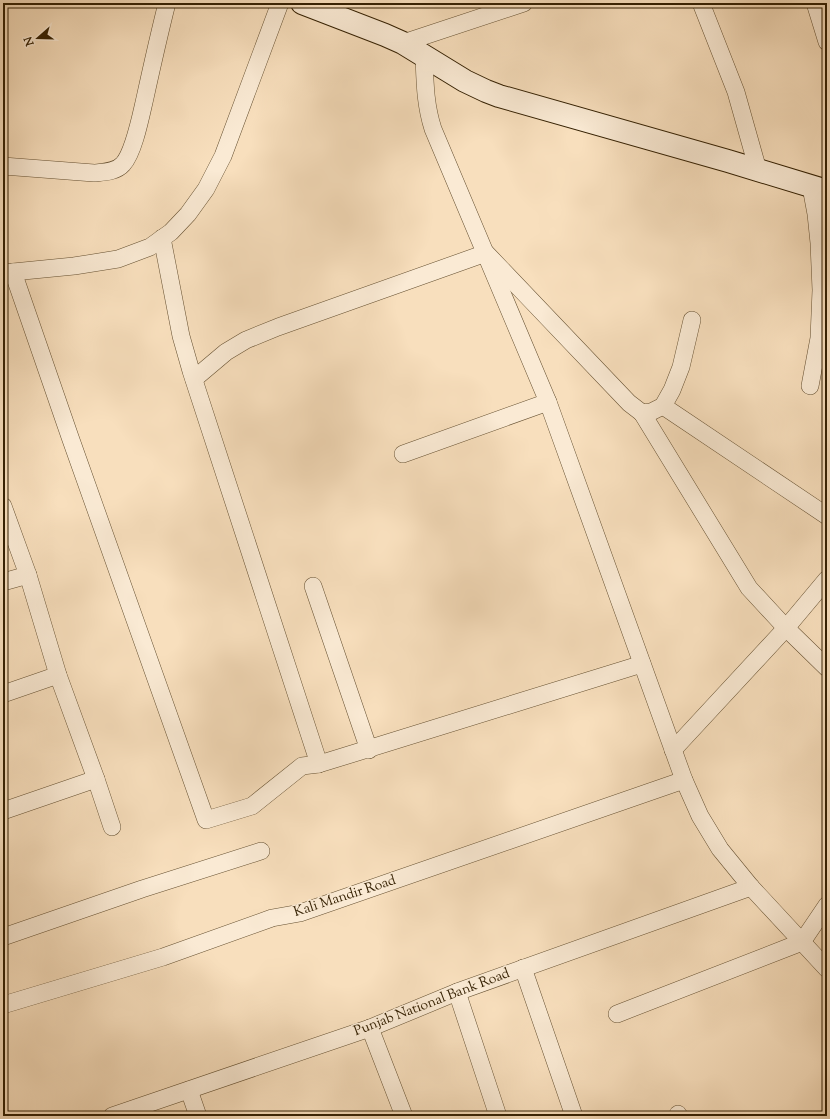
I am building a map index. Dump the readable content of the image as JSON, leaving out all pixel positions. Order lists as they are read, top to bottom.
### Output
{
  "streets": {
    "street": ["Kali Mandir Road", "Punjab National Bank Road"]
  },
  "north": "left"
}
